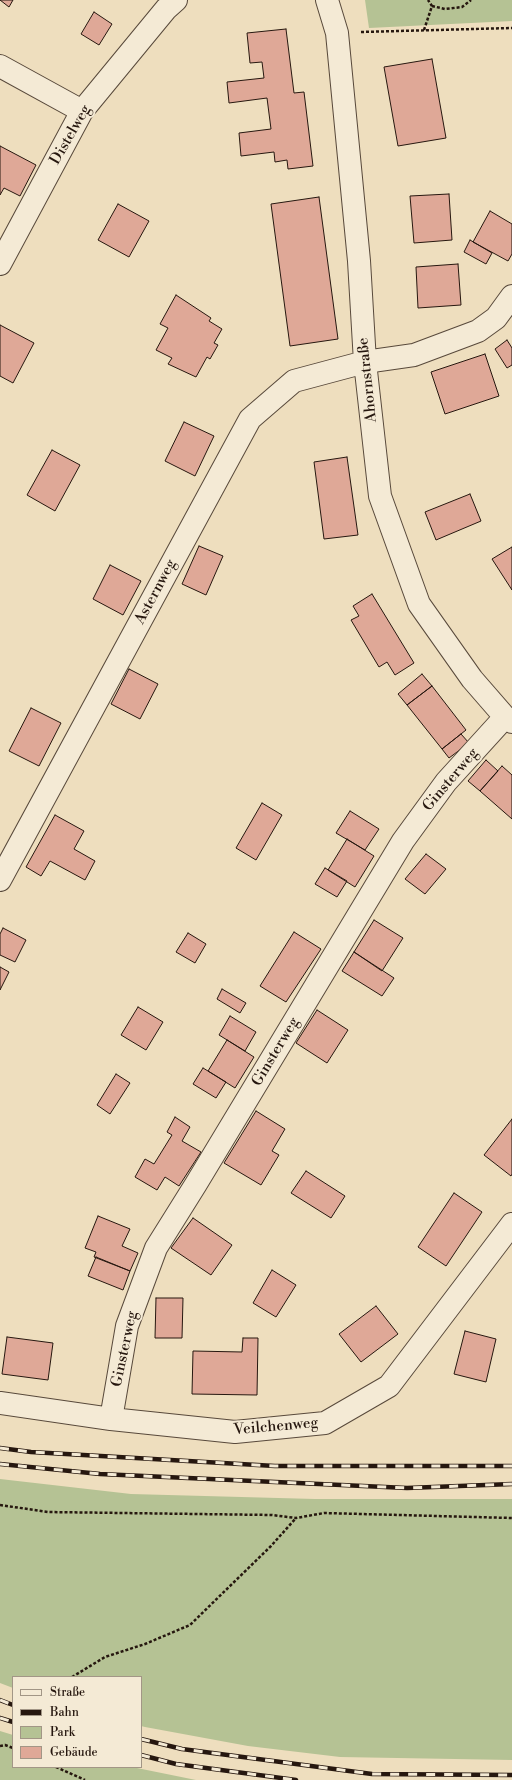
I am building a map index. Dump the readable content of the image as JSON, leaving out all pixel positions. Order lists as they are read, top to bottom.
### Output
{
  "streets": {
    "street": [
      "Distelweg",
      "Ahornstraße",
      "Asternweg",
      "Ginsterweg",
      "Veilchenweg"
    ]
  },
  "crossings": [
    ["Ahornstraße", "Asternweg"],
    ["Ahornstraße", "Ginsterweg"],
    ["Ginsterweg", "Veilchenweg"]
  ],
  "legend": [
    "Straße",
    "Bahn",
    "Park",
    "Gebäude"
  ]
}
